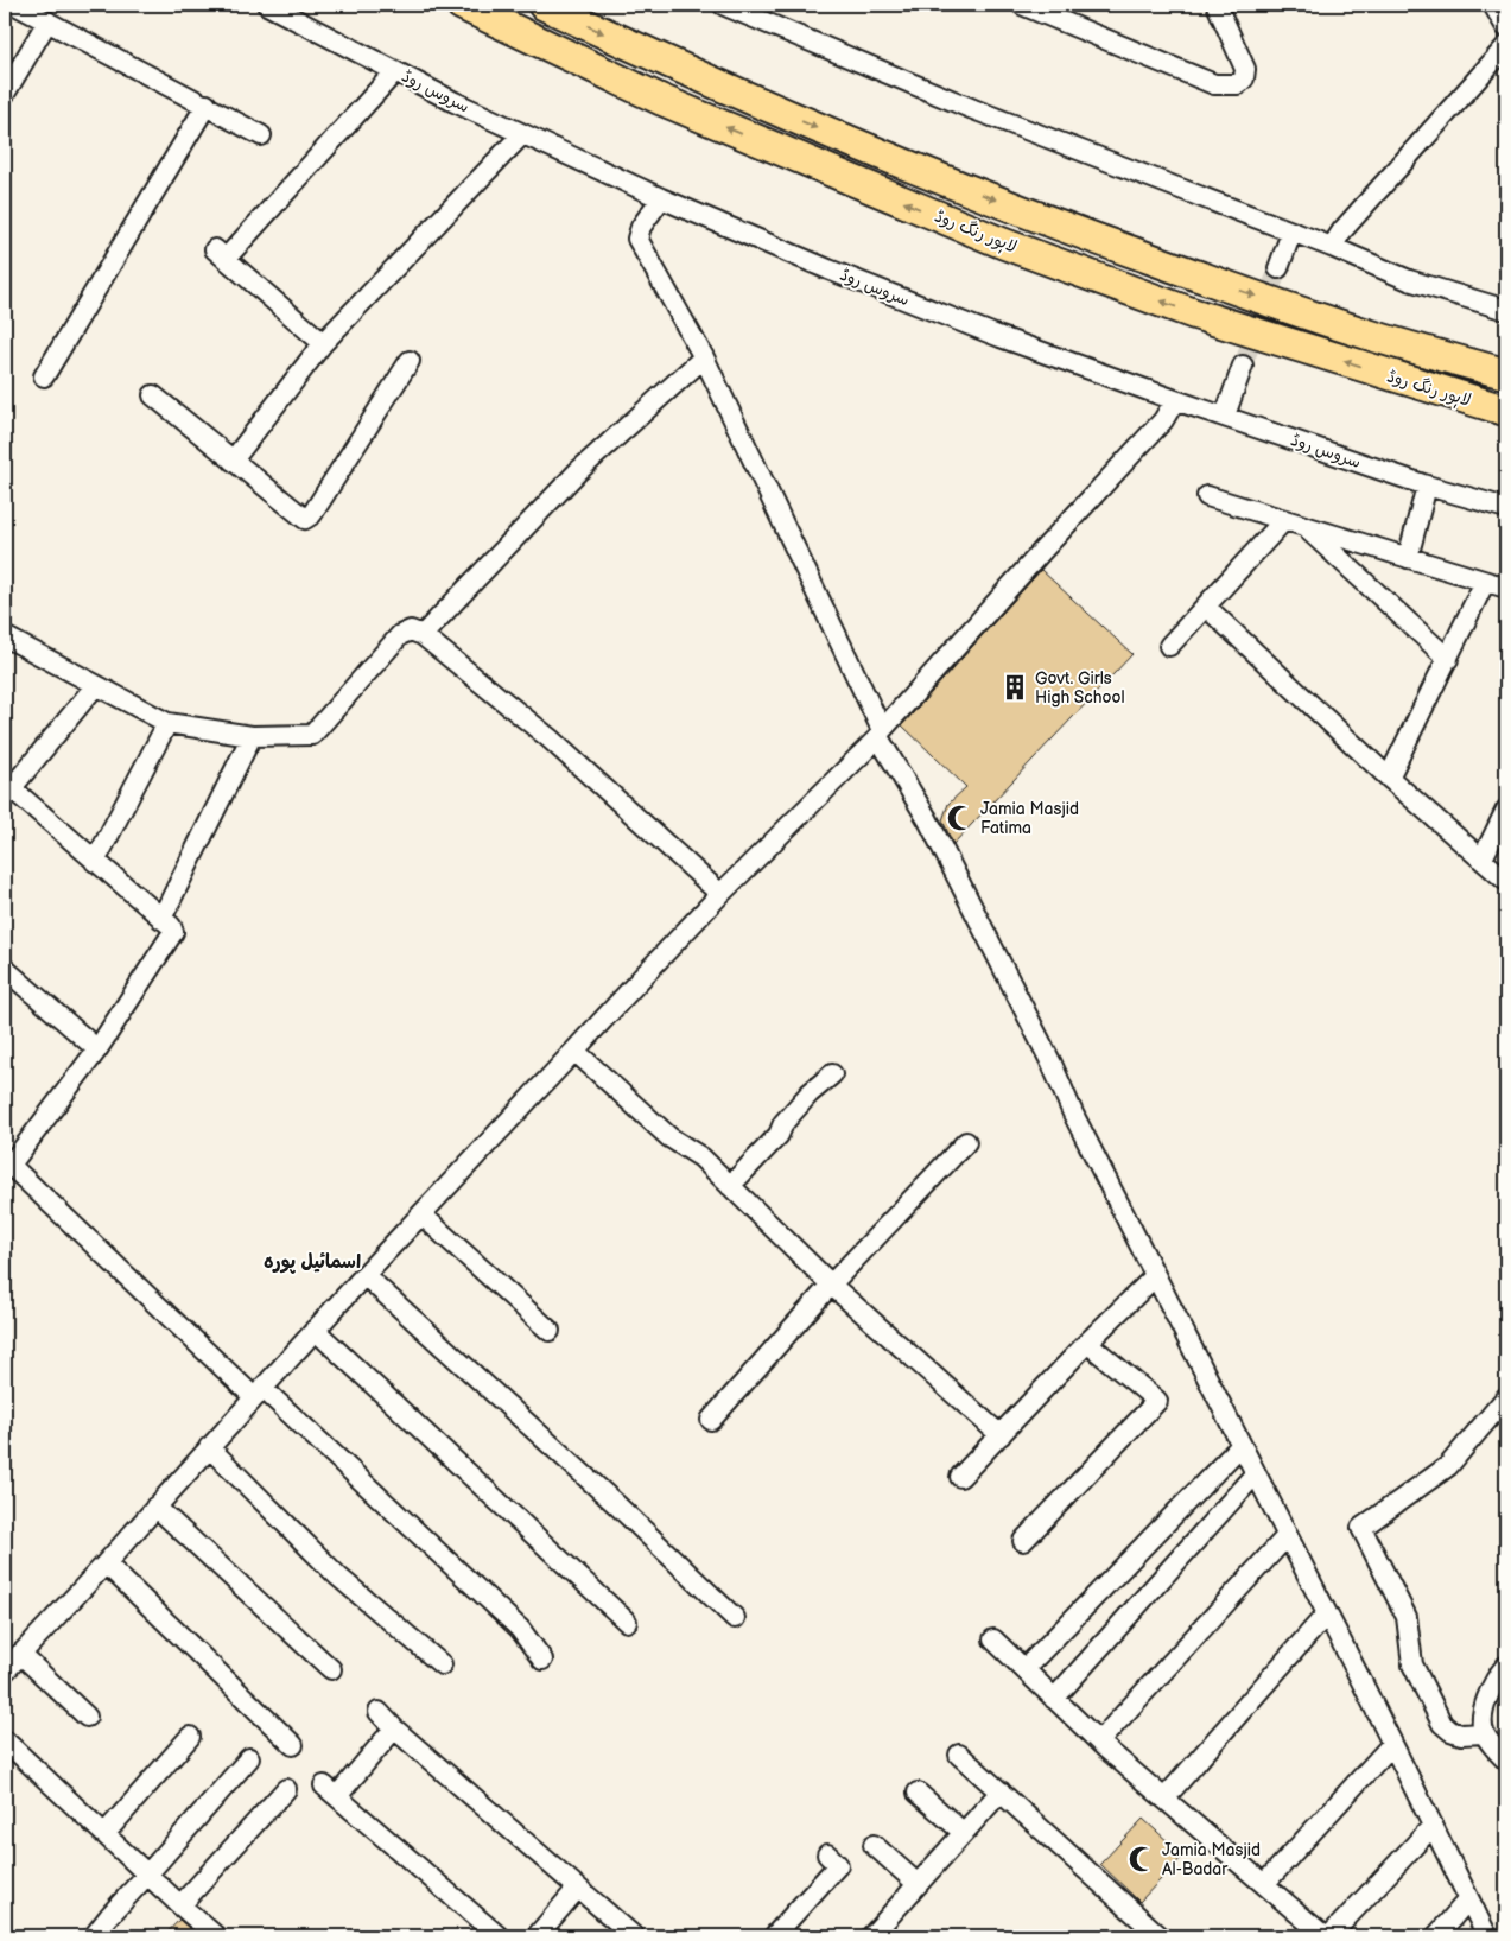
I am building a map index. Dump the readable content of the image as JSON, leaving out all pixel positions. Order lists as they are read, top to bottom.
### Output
{
  "streets": {
    "highway": ["لاہور رنگ روڈ"],
    "street": ["سروس روڈ"]
  },
  "districts": ["اسمائیل پورہ"],
  "places": {
    "building": ["Govt. Girls High School"],
    "mosque": ["Jamia Masjid Fatima", "Jamia Masjid Al-Badar"]
  }
}
